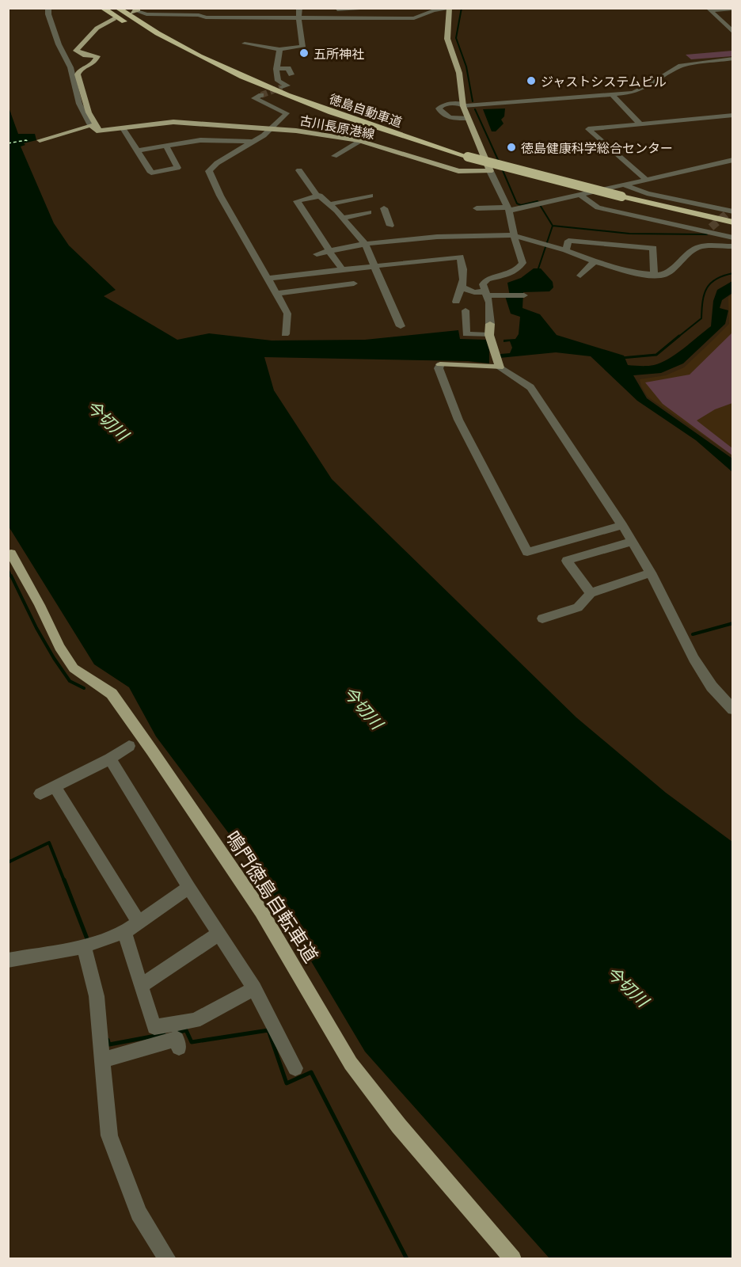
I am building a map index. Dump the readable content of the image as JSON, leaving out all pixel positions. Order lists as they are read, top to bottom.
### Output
{
  "streets": {
    "highway": ["徳島自動車道"],
    "main road": ["古川長原港線", "鳴門徳島自転車道"]
  },
  "water": ["今切川"],
  "places": ["五所神社", "ジャストシステムビル", "徳島健康科学総合センター"]
}
